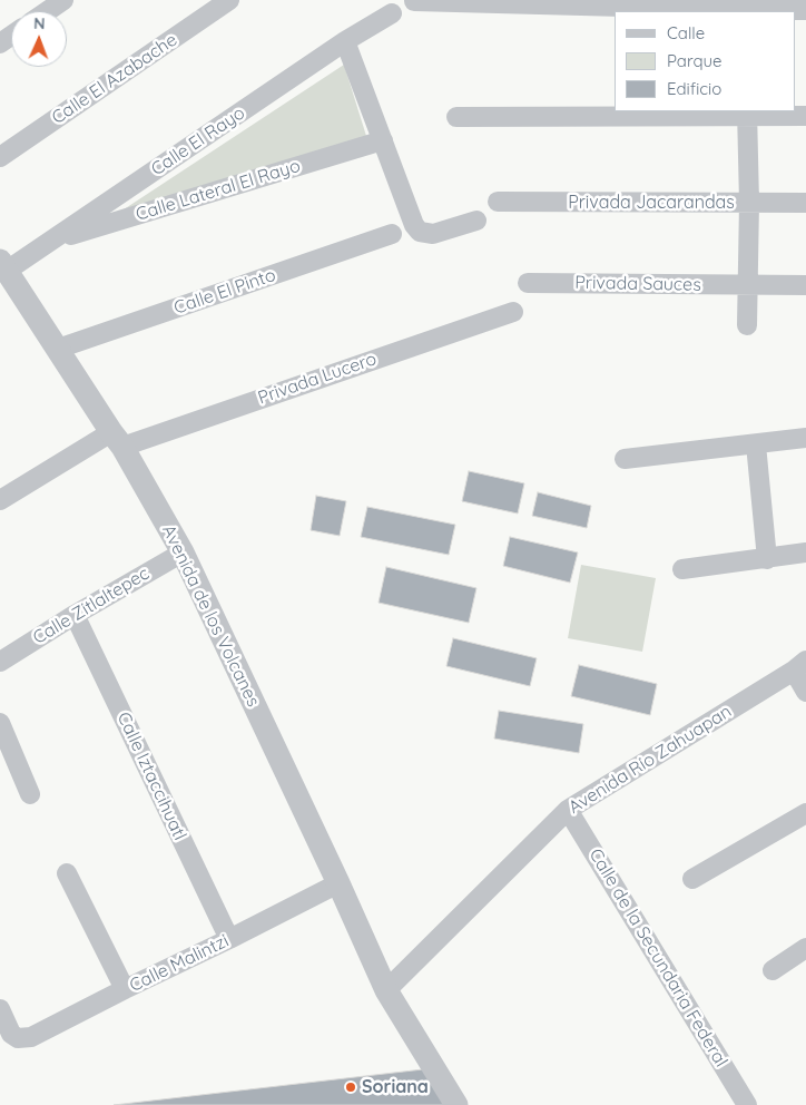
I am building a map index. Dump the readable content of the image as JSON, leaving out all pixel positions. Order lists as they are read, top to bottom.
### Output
{
  "streets": {
    "street": [
      "Calle El Azabache",
      "Calle El Rayo",
      "Calle Lateral El Rayo",
      "Privada Jacarandas",
      "Privada Sauces",
      "Calle El Pinto",
      "Privada Lucero",
      "Calle Zitlaltepec",
      "Avenida de los Volcanes",
      "Avenida Río Zahuapan",
      "Calle Iztaccihuatl",
      "Calle de la Secundaria Federal",
      "Calle Malintzi"
    ]
  },
  "crossings": [
    ["Calle El Rayo", "Calle Lateral El Rayo"],
    ["Calle El Rayo", "Avenida de los Volcanes"],
    ["Calle El Pinto", "Avenida de los Volcanes"],
    ["Privada Lucero", "Avenida de los Volcanes"],
    ["Calle Zitlaltepec", "Avenida de los Volcanes"],
    ["Calle Zitlaltepec", "Calle Iztaccihuatl"],
    ["Avenida de los Volcanes", "Avenida Río Zahuapan"],
    ["Avenida de los Volcanes", "Calle Malintzi"],
    ["Avenida Río Zahuapan", "Calle de la Secundaria Federal"],
    ["Calle Iztaccihuatl", "Calle Malintzi"]
  ],
  "places": ["Soriana"],
  "legend": ["Calle", "Parque", "Edificio"],
  "north": "top"
}
